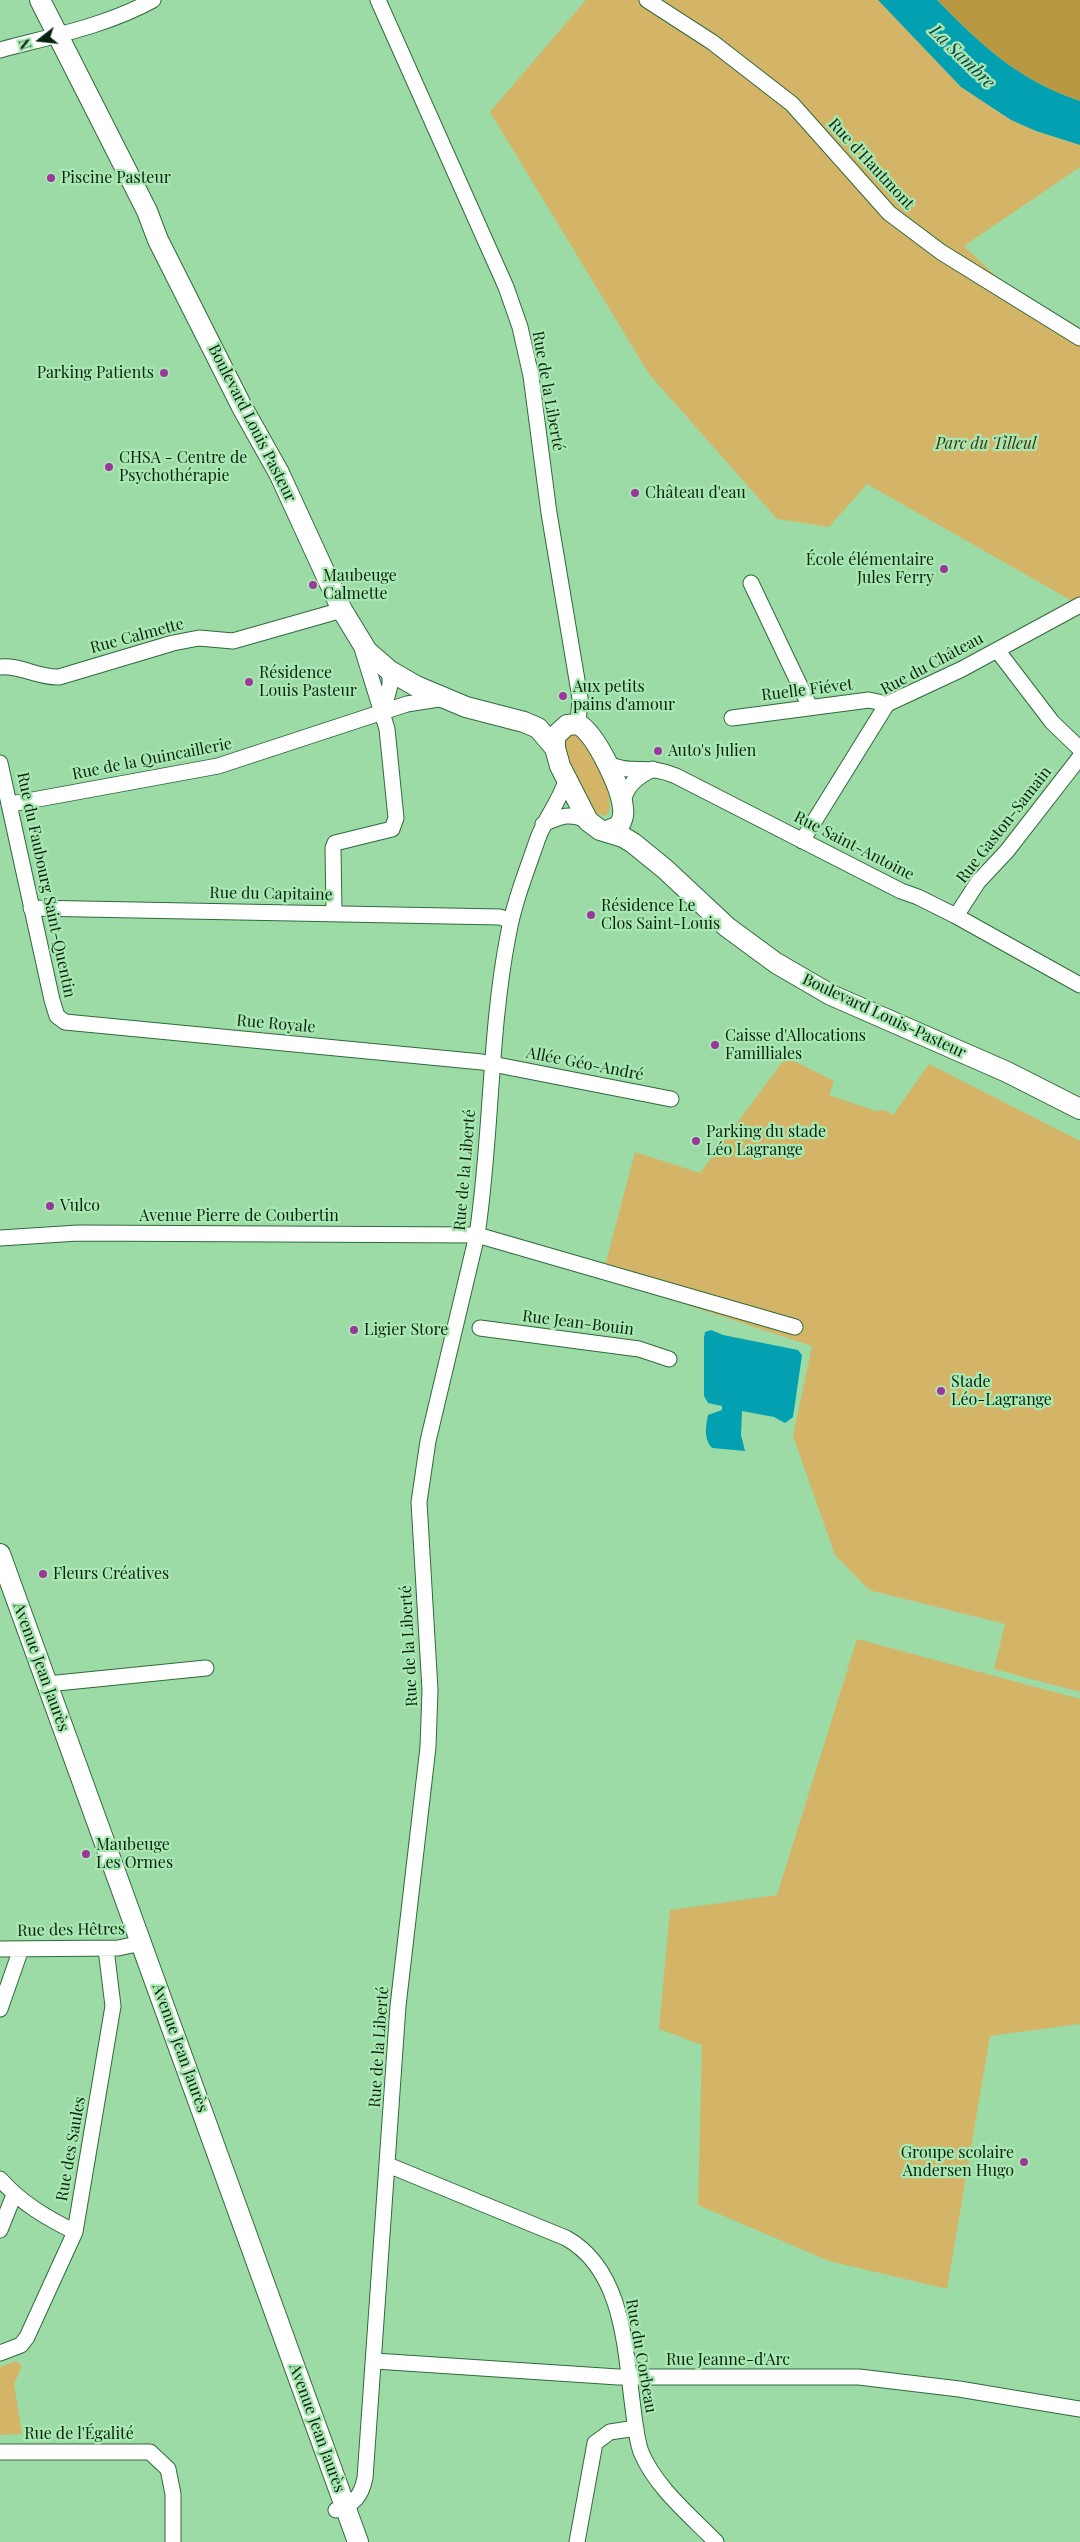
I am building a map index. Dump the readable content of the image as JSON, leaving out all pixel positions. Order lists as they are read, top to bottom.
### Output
{
  "streets": {
    "main road": ["Boulevard Louis Pasteur", "Boulevard Louis-Pasteur", "Avenue Jean Jaurès"],
    "street": [
      "Rue d'Hautmont",
      "Rue de la Liberté",
      "Rue Calmette",
      "Rue du Château",
      "Ruelle Fiévet",
      "Rue de la Quincaillerie",
      "Rue Gaston-Samain",
      "Rue Saint-Antoine",
      "Rue du Faubourg Saint-Quentin",
      "Rue du Capitaine",
      "Rue Royale",
      "Allée Géo-André",
      "Avenue Pierre de Coubertin",
      "Rue Jean-Bouin",
      "Rue des Hêtres",
      "Rue des Saules",
      "Rue du Corbeau",
      "Rue Jeanne-d'Arc",
      "Rue de l'Égalité"
    ]
  },
  "crossings": [
    ["Rue de la Liberté", "Rue du Capitaine"],
    ["Rue de la Liberté", "Rue Royale"],
    ["Rue de la Liberté", "Allée Géo-André"],
    ["Rue de la Liberté", "Avenue Pierre de Coubertin"],
    ["Rue de la Liberté", "Avenue Jean Jaurès"],
    ["Rue de la Liberté", "Rue du Corbeau"],
    ["Rue de la Liberté", "Rue Jeanne-d'Arc"],
    ["Boulevard Louis Pasteur", "Rue Calmette"],
    ["Boulevard Louis Pasteur", "Rue de la Quincaillerie"],
    ["Rue du Château", "Ruelle Fiévet"],
    ["Rue du Château", "Rue Saint-Antoine"],
    ["Rue de la Quincaillerie", "Rue du Faubourg Saint-Quentin"],
    ["Rue Gaston-Samain", "Rue Saint-Antoine"],
    ["Rue du Faubourg Saint-Quentin", "Rue du Capitaine"],
    ["Rue du Faubourg Saint-Quentin", "Rue Royale"],
    ["Rue Royale", "Allée Géo-André"],
    ["Avenue Jean Jaurès", "Rue des Hêtres"],
    ["Rue des Hêtres", "Rue des Saules"],
    ["Rue du Corbeau", "Rue Jeanne-d'Arc"]
  ],
  "water": ["La Sambre"],
  "parks": ["Parc du Tilleul"],
  "places": [
    "Piscine Pasteur",
    "Parking Patients",
    "CHSA - Centre de Psychothérapie",
    "Château d'eau",
    "École élémentaire Jules Ferry",
    "Maubeuge Calmette",
    "Résidence Louis Pasteur",
    "Aux petits pains d'amour",
    "Auto's Julien",
    "Résidence Le Clos Saint-Louis",
    "Caisse d'Allocations Familliales",
    "Parking du stade Léo Lagrange",
    "Vulco",
    "Ligier Store",
    "Stade Léo-Lagrange",
    "Fleurs Créatives",
    "Maubeuge Les Ormes",
    "Groupe scolaire Andersen Hugo"
  ],
  "north": "left"
}
